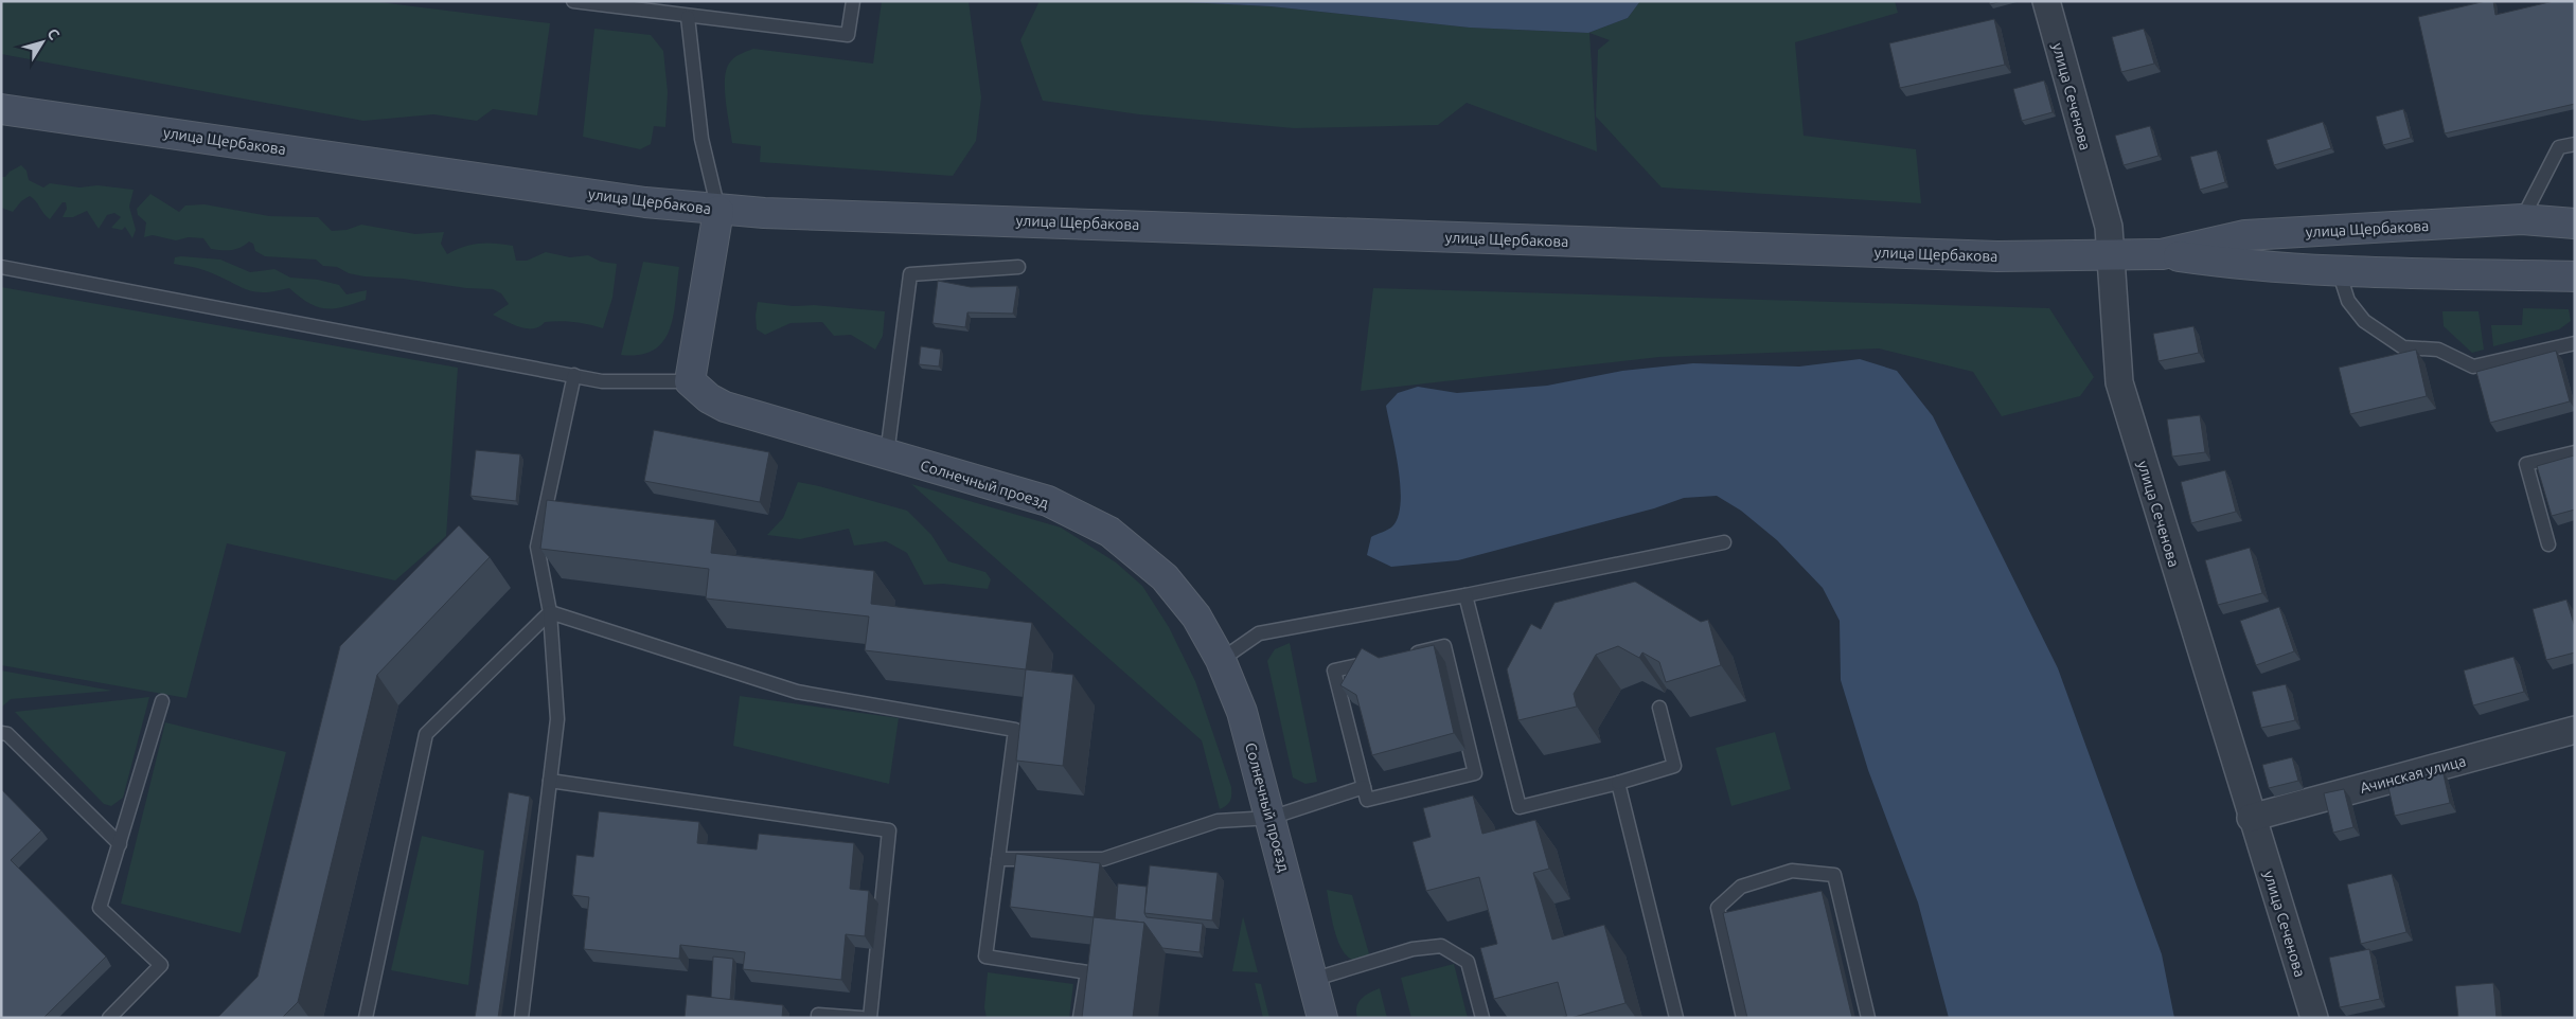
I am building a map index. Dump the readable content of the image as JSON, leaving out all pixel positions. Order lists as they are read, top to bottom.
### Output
{
  "streets": {
    "main road": ["улица Щербакова", "Солнечный проезд"],
    "street": ["улица Сеченова", "Ачинская улица"]
  },
  "crossings": [
    ["улица Сеченова", "улица Щербакова"],
    ["улица Сеченова", "Ачинская улица"]
  ],
  "north": "top right"
}
